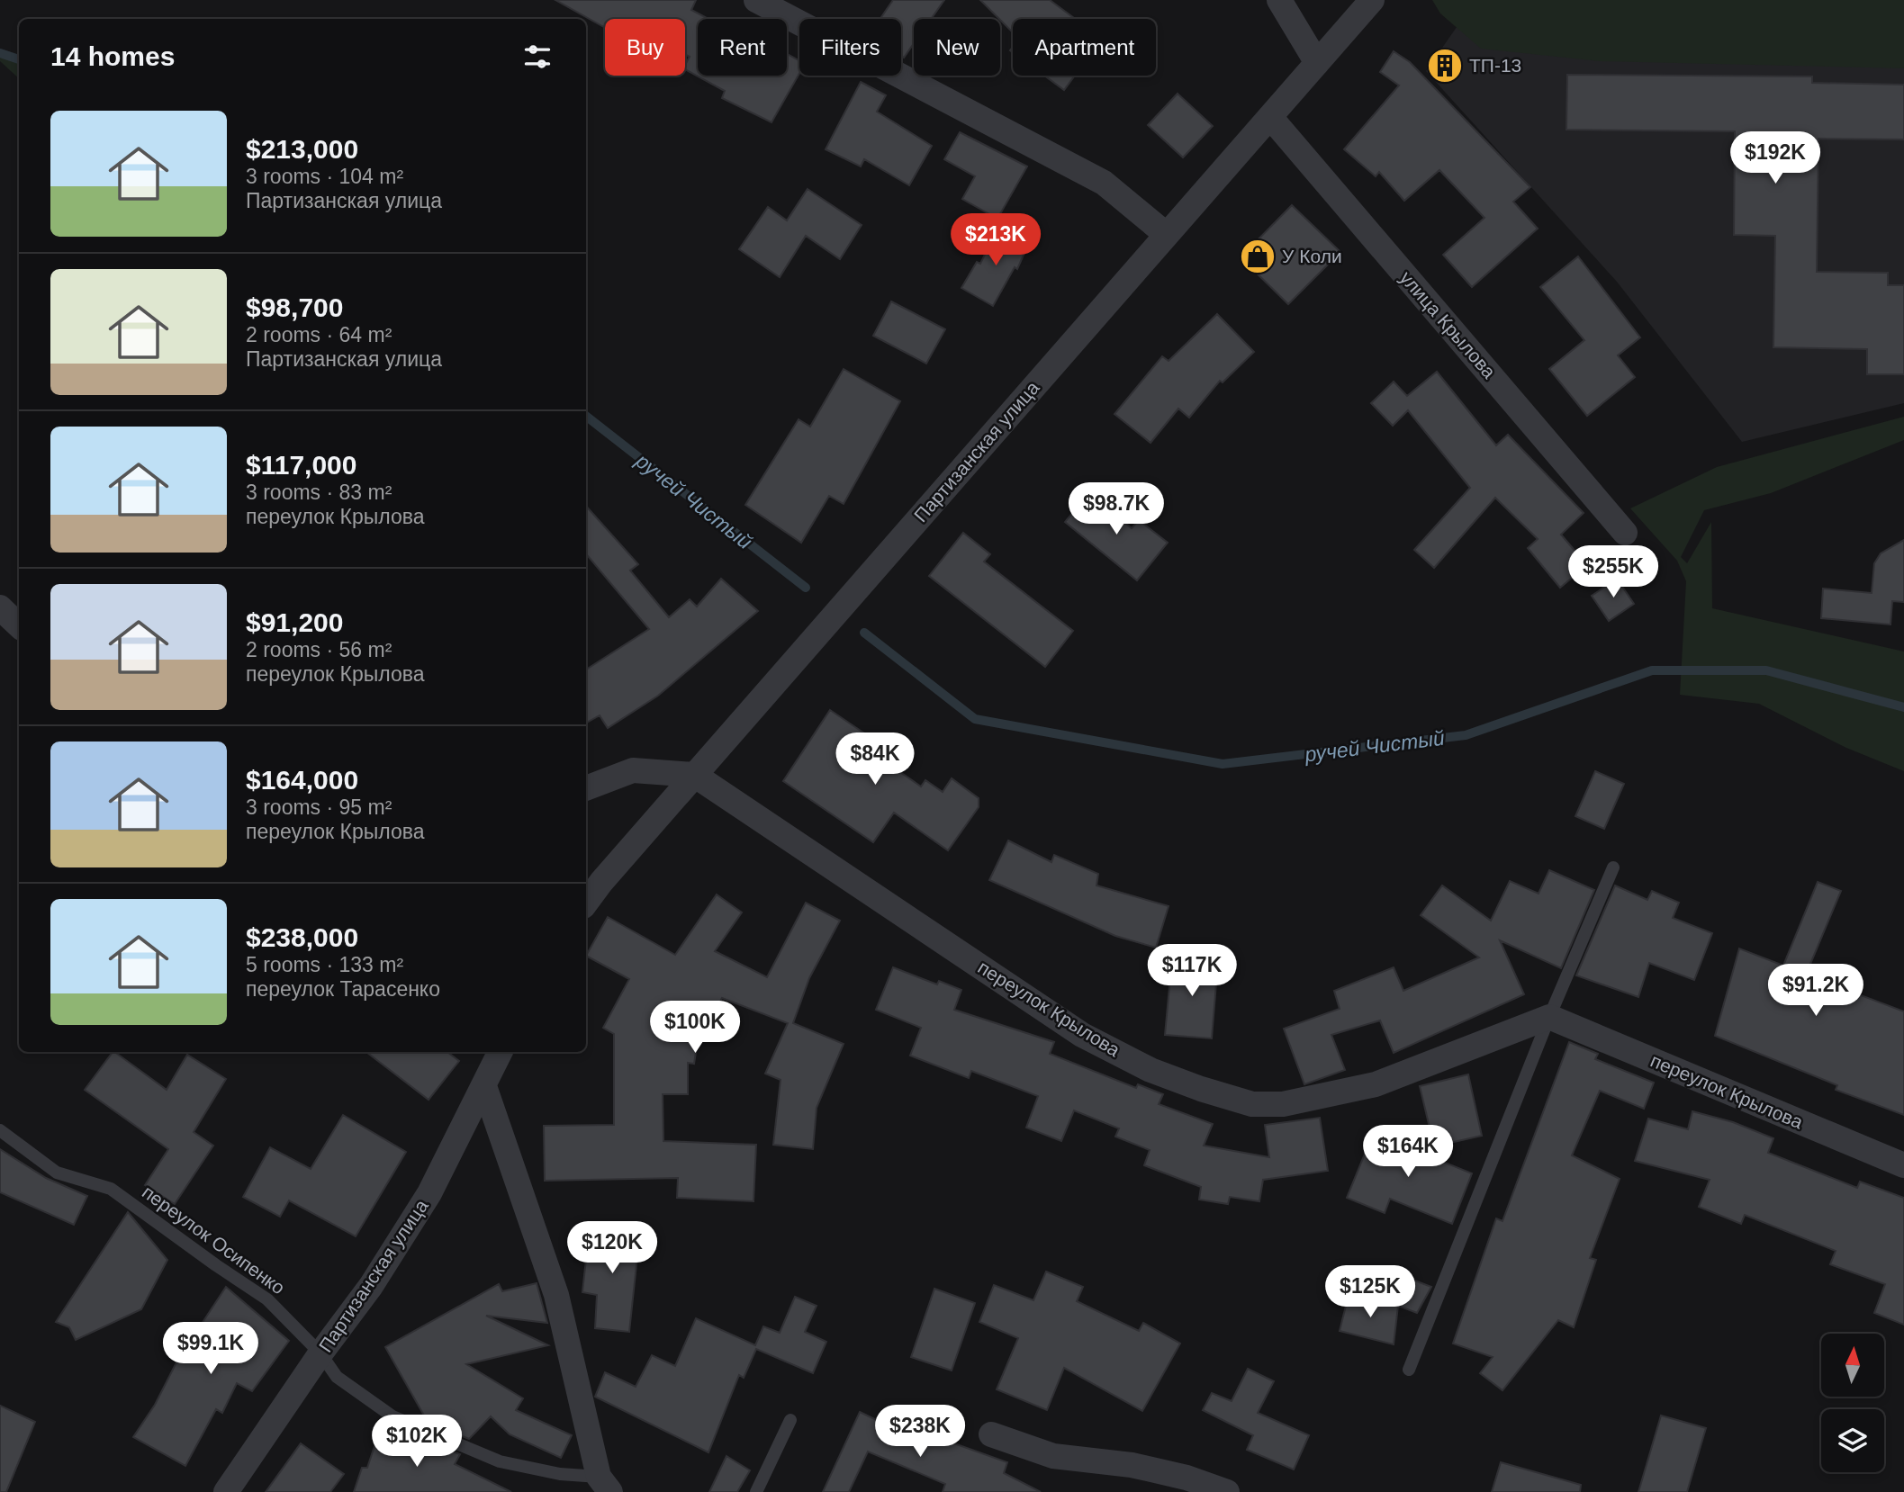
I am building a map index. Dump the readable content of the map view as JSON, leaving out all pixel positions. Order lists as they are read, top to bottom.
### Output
{
  "streets": {
    "street": ["улица Крылова", "Партизанская улица", "переулок Крылова"],
    "lane": ["переулок Осипенко"]
  },
  "crossings": [
    ["улица Крылова", "Партизанская улица"],
    ["Партизанская улица", "переулок Крылова"],
    ["Партизанская улица", "переулок Осипенко"]
  ],
  "water": ["ручей Чистый"],
  "places": {
    "building": ["ТП-13"],
    "shop": ["У Коли"]
  },
  "north": "top",
  "page": {
    "chip": [
      "Buy",
      "Rent",
      "Filters",
      "New",
      "Apartment"
    ],
    "heading": "14 homes",
    "list": [
      {
        "name": "$213,000",
        "note": "3 rooms · 104 m² · Партизанская улица"
      },
      {
        "name": "$98,700",
        "note": "2 rooms · 64 m² · Партизанская улица"
      },
      {
        "name": "$117,000",
        "note": "3 rooms · 83 m² · переулок Крылова"
      },
      {
        "name": "$91,200",
        "note": "2 rooms · 56 m² · переулок Крылова"
      },
      {
        "name": "$164,000",
        "note": "3 rooms · 95 m² · переулок Крылова"
      },
      {
        "name": "$238,000",
        "note": "5 rooms · 133 m² · переулок Тарасенко"
      }
    ],
    "price": [
      "$192K",
      "$213K",
      "$98.7K",
      "$255K",
      "$84K",
      "$117K",
      "$91.2K",
      "$100K",
      "$164K",
      "$120K",
      "$125K",
      "$99.1K",
      "$238K",
      "$102K"
    ]
  }
}
